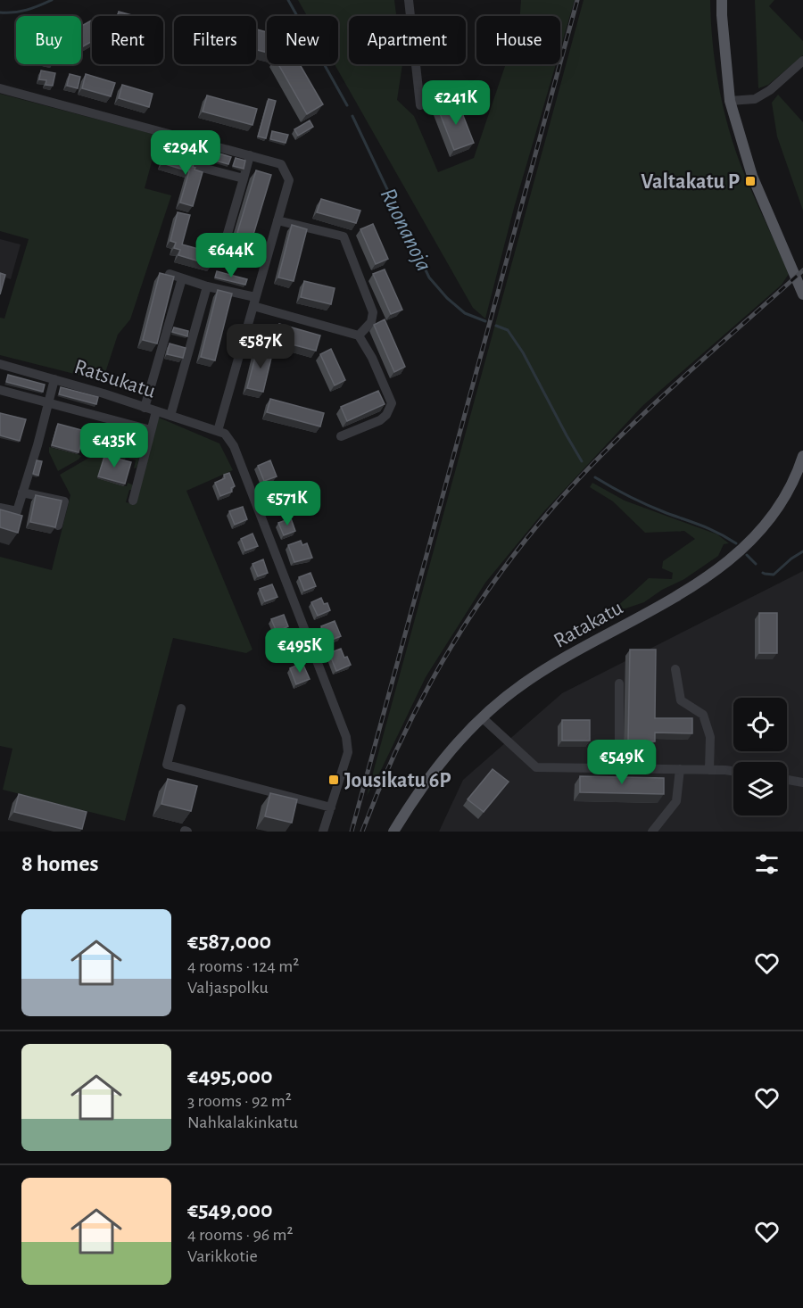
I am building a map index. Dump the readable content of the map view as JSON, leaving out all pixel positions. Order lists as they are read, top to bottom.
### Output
{
  "streets": {
    "main road": ["Ratakatu"],
    "street": ["Ratsukatu"]
  },
  "water": ["Ruonanoja"],
  "places": {
    "transit": ["Valtakatu P", "Jousikatu 6P"]
  },
  "page": {
    "chip": [
      "Buy",
      "Rent",
      "Filters",
      "New",
      "Apartment",
      "House"
    ],
    "price": [
      "€241K",
      "€294K",
      "€644K",
      "€587K",
      "€435K",
      "€571K",
      "€495K",
      "€549K"
    ],
    "heading": "8 homes",
    "list": [
      {
        "name": "€587,000",
        "note": "4 rooms · 124 m² · Valjaspolku"
      },
      {
        "name": "€495,000",
        "note": "3 rooms · 92 m² · Nahkalakinkatu"
      },
      {
        "name": "€549,000",
        "note": "4 rooms · 96 m² · Varikkotie"
      }
    ]
  }
}
